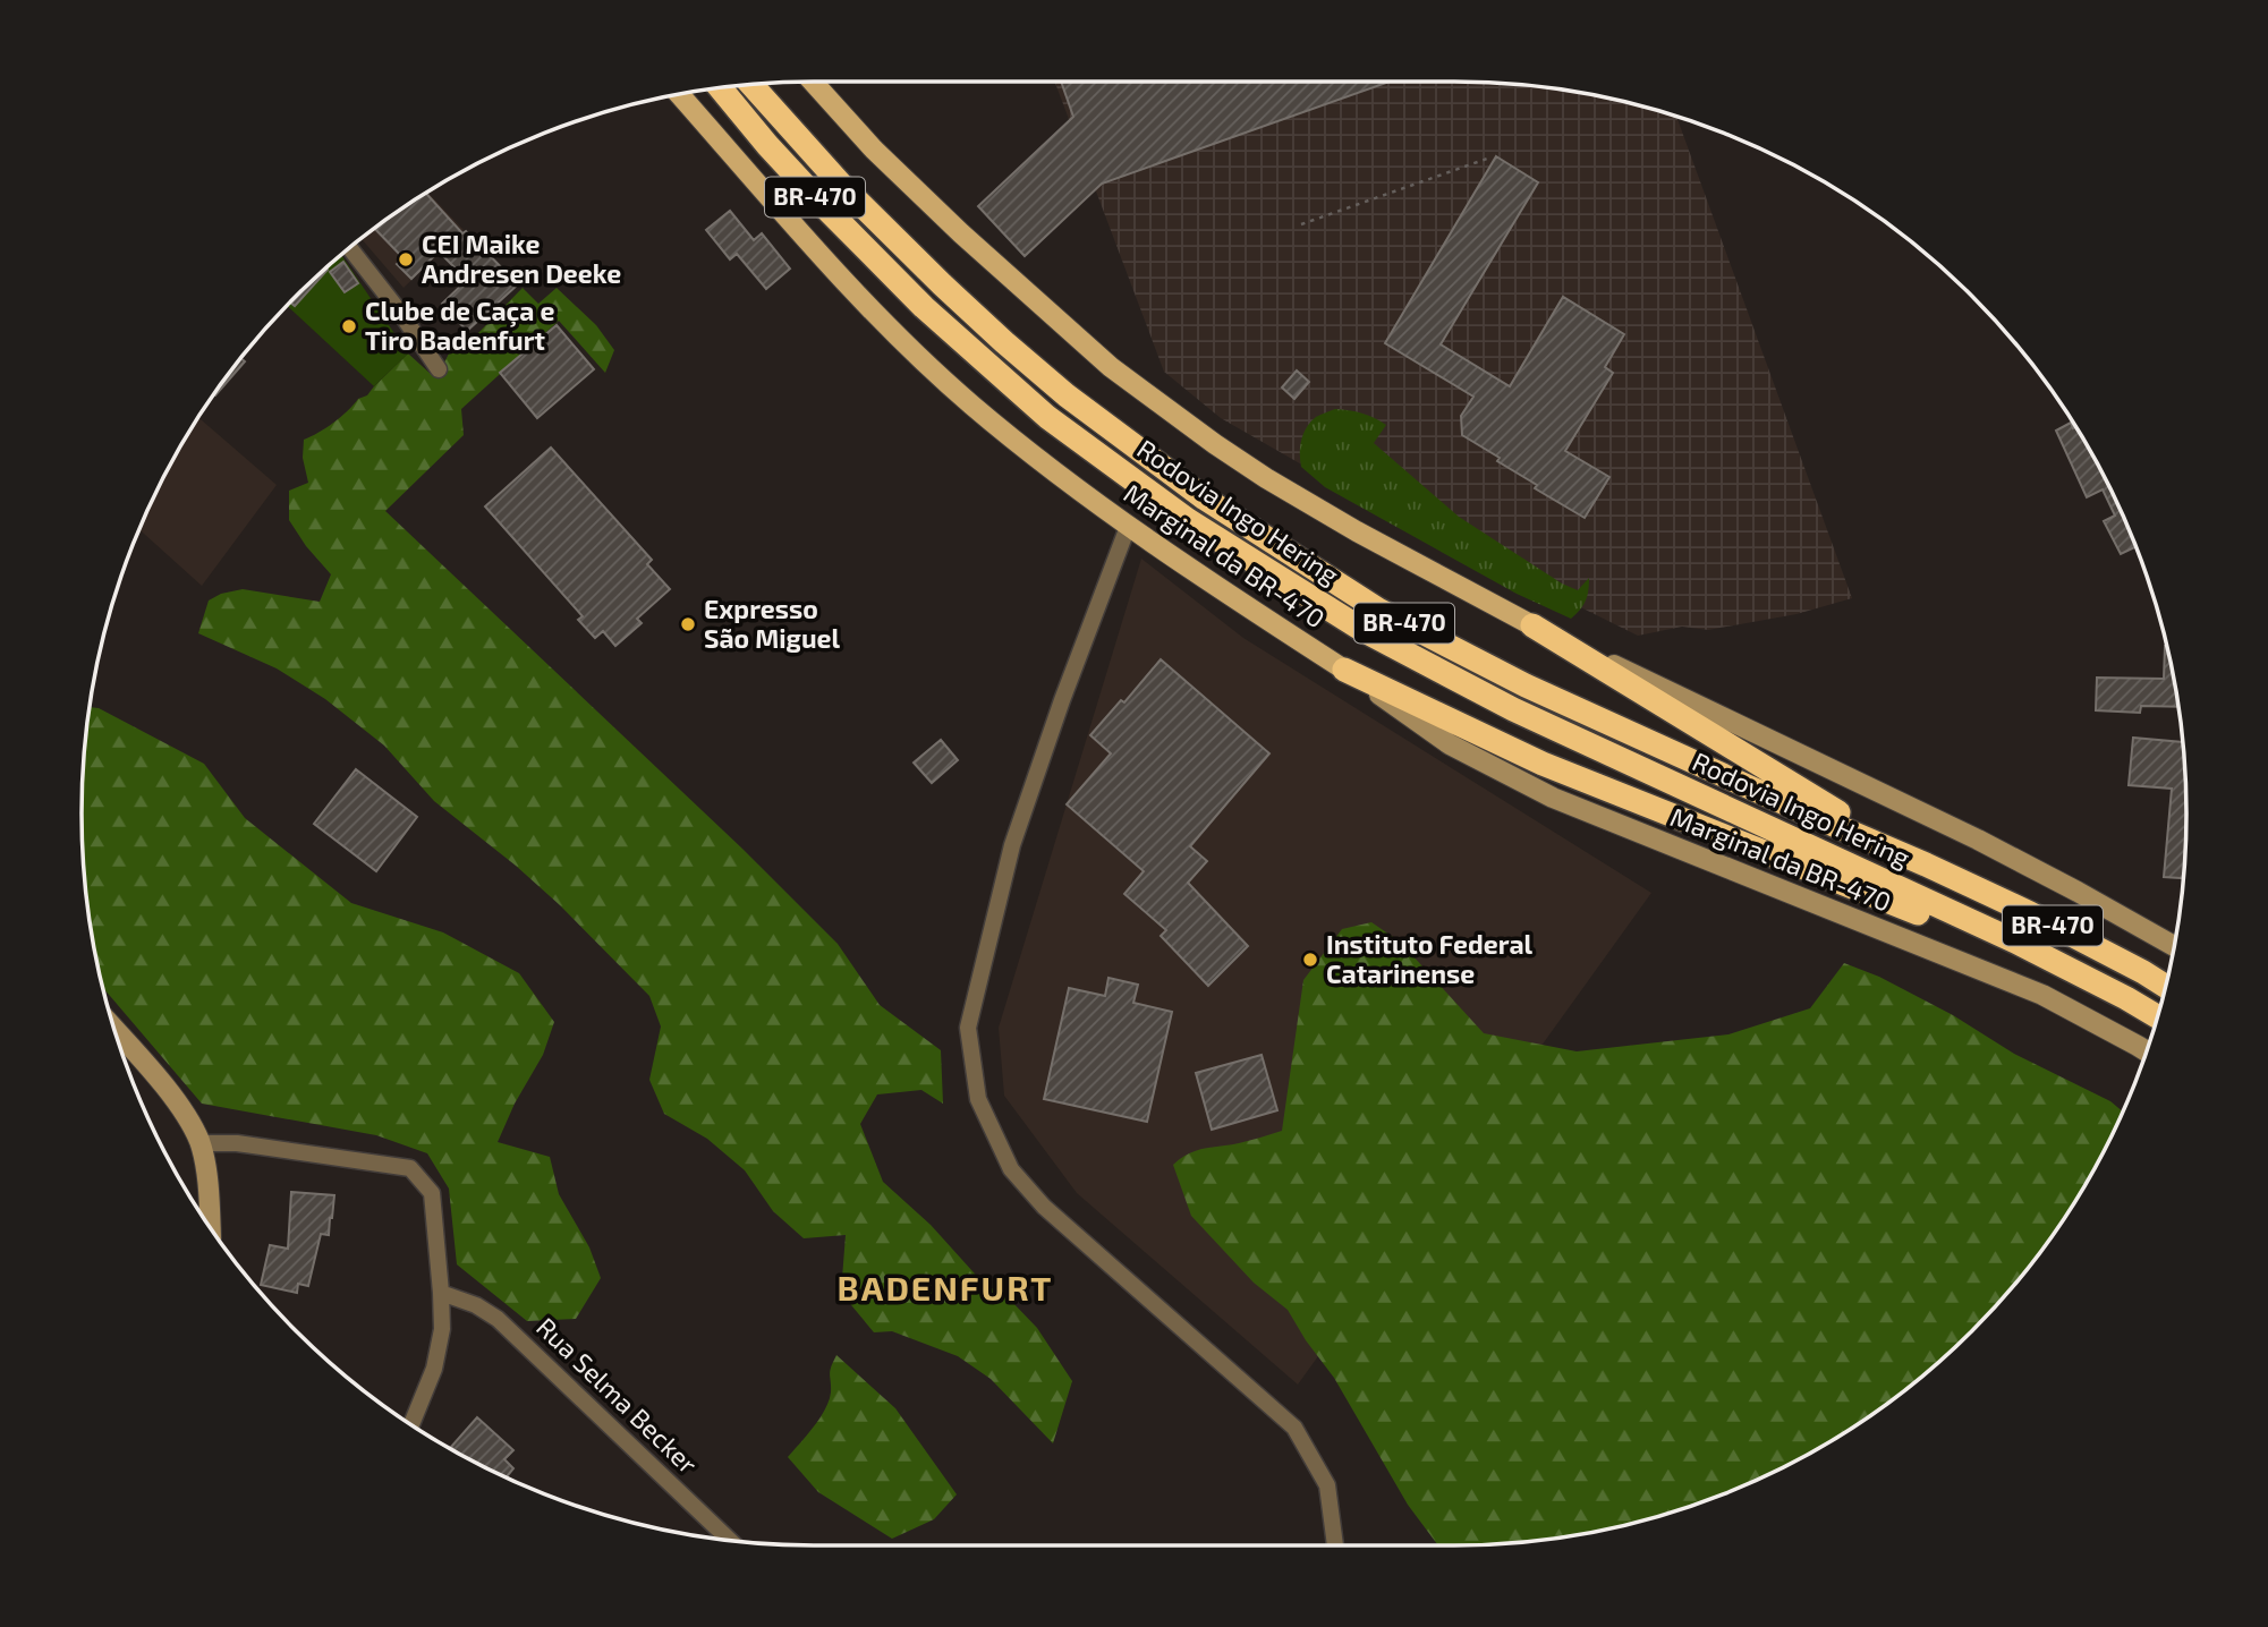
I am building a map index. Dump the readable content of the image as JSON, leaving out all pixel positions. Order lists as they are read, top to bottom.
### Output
{
  "streets": {
    "highway": ["BR-470", "Rodovia Ingo Hering"],
    "main road": ["Marginal da BR-470"],
    "street": ["Rua Selma Becker"]
  },
  "districts": ["BADENFURT"],
  "places": [
    "CEI Maike Andresen Deeke",
    "Clube de Caça e Tiro Badenfurt",
    "Expresso São Miguel",
    "Instituto Federal Catarinense"
  ]
}
